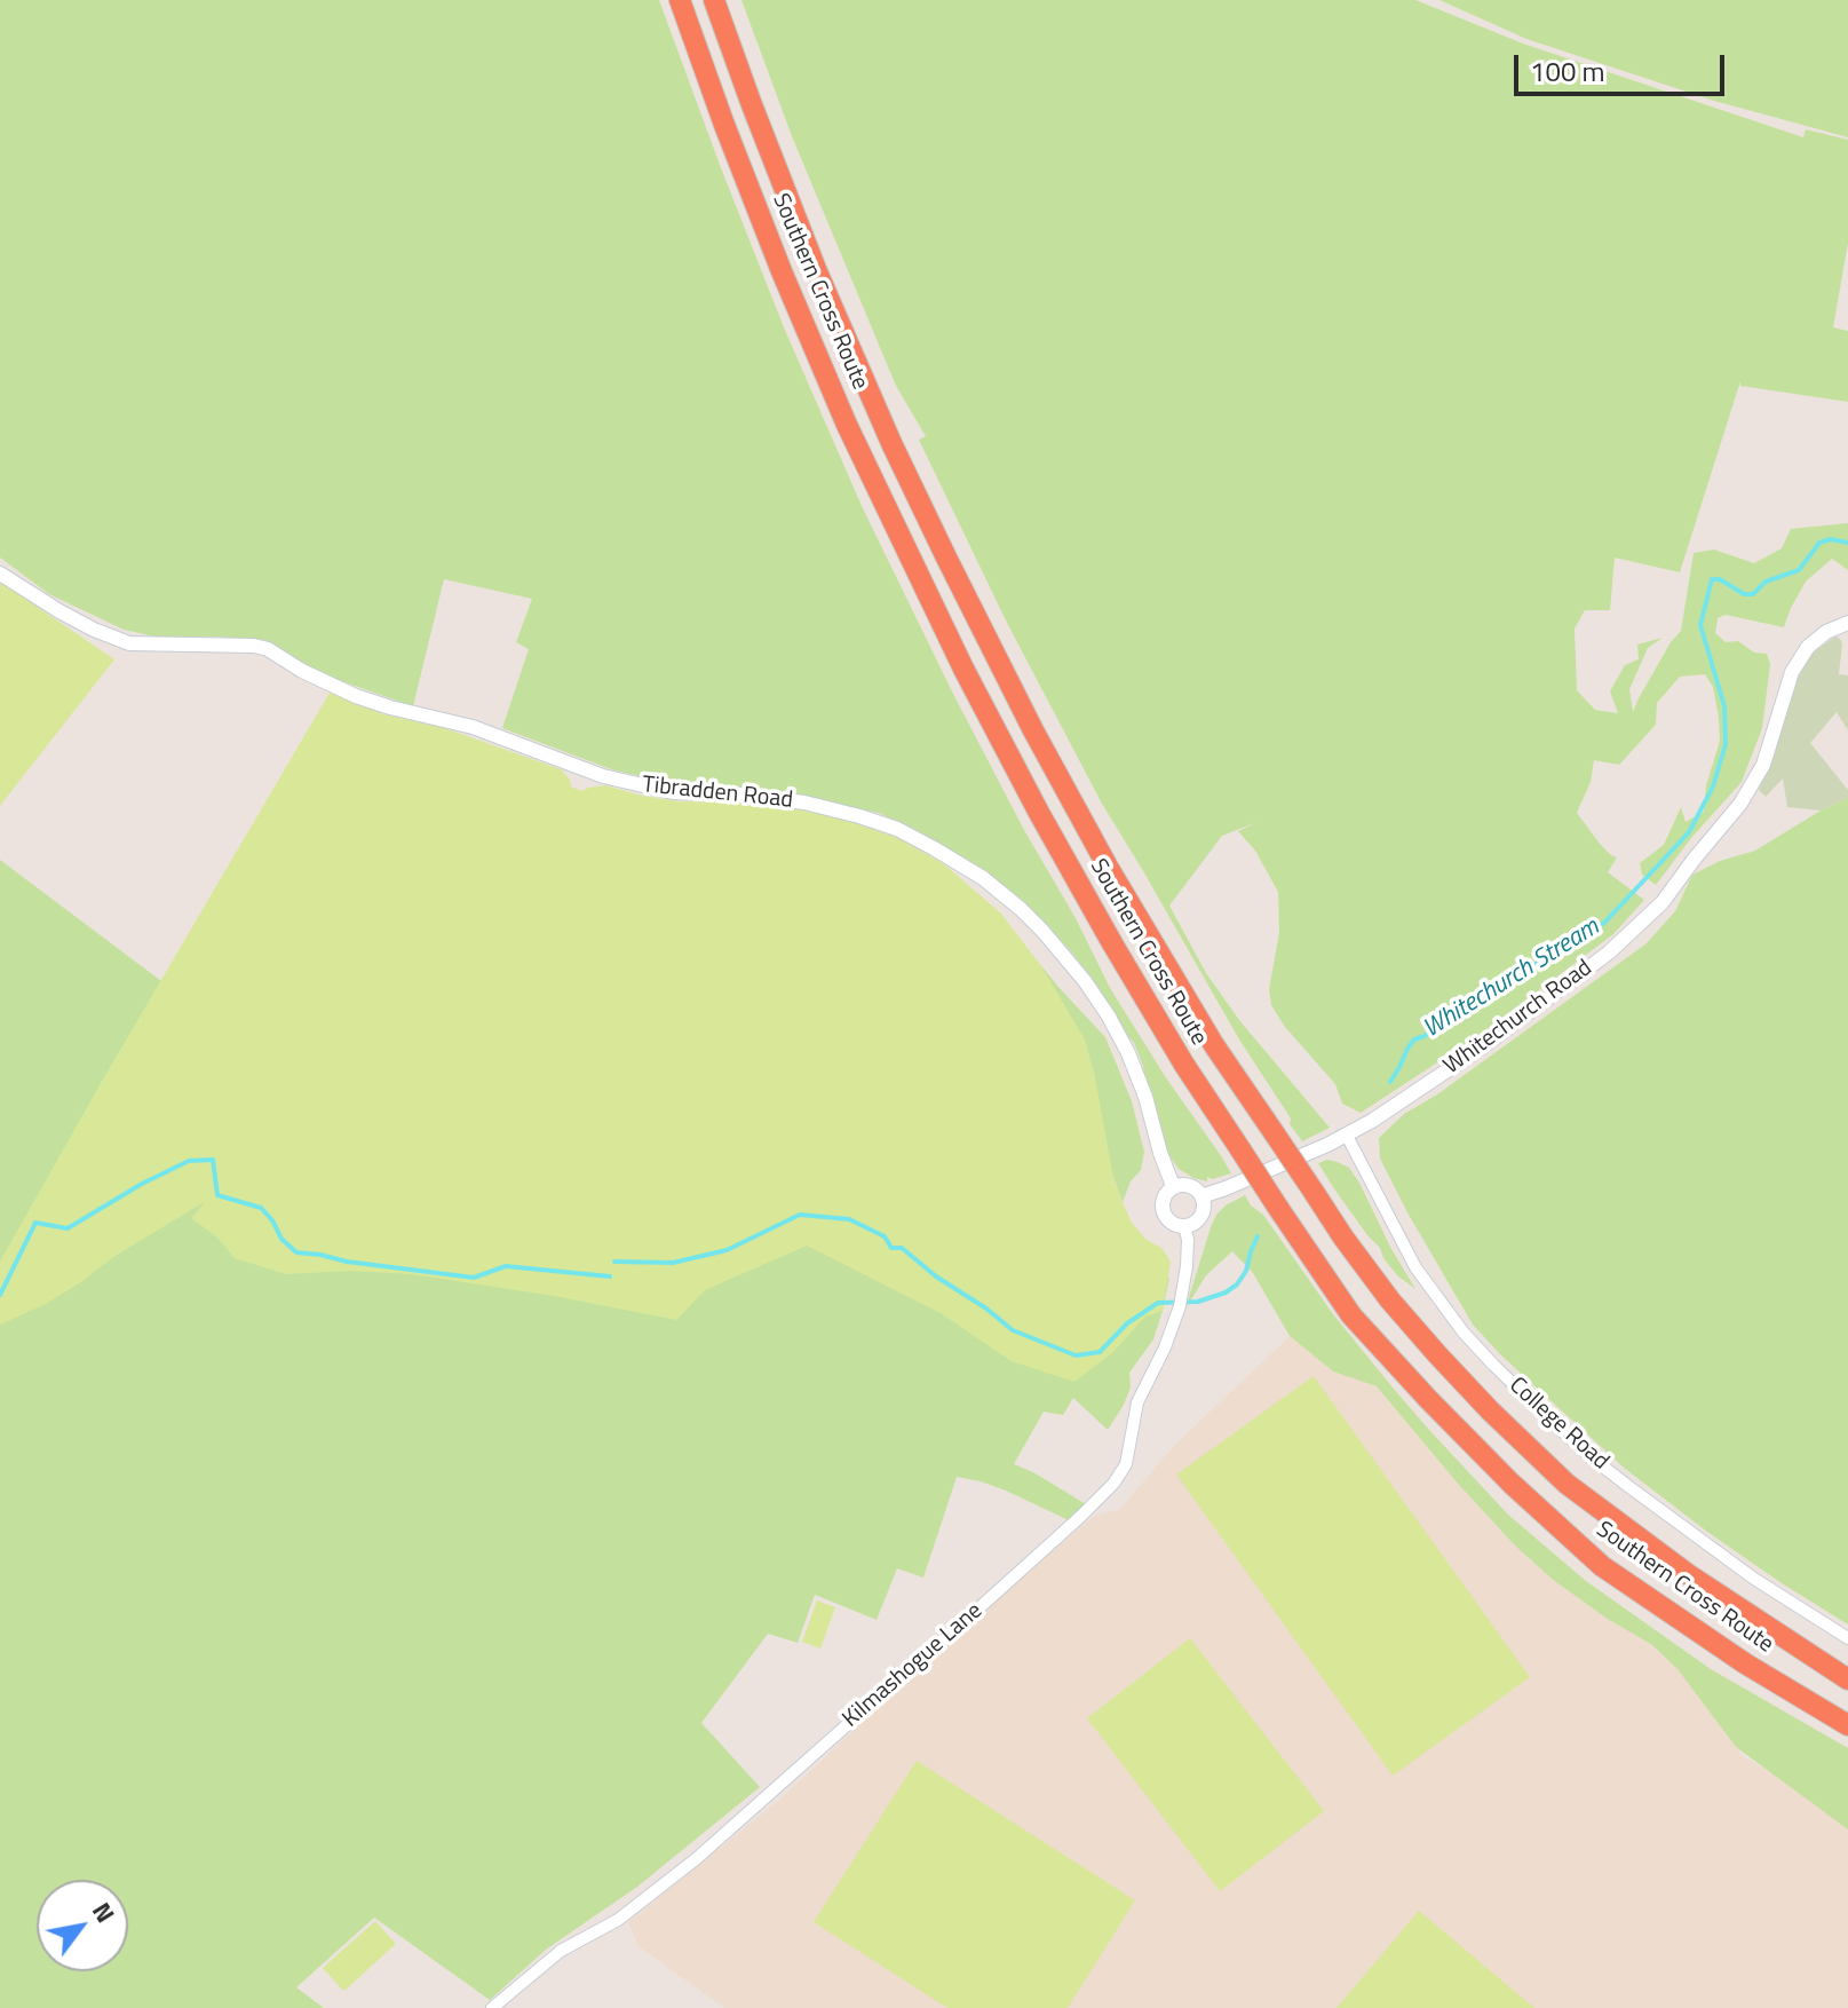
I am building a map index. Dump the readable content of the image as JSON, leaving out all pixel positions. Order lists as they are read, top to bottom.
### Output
{
  "streets": {
    "highway": ["Southern Cross Route"],
    "street": [
      "Tibradden Road",
      "Whitechurch Road",
      "College Road",
      "Kilmashogue Lane"
    ]
  },
  "crossings": [
    ["Tibradden Road", "Whitechurch Road"],
    ["Tibradden Road", "Kilmashogue Lane"],
    ["Whitechurch Road", "College Road"],
    ["Whitechurch Road", "Kilmashogue Lane"]
  ],
  "water": ["Whitechurch Stream"],
  "scale_bar": "100 m",
  "north": "top right"
}
